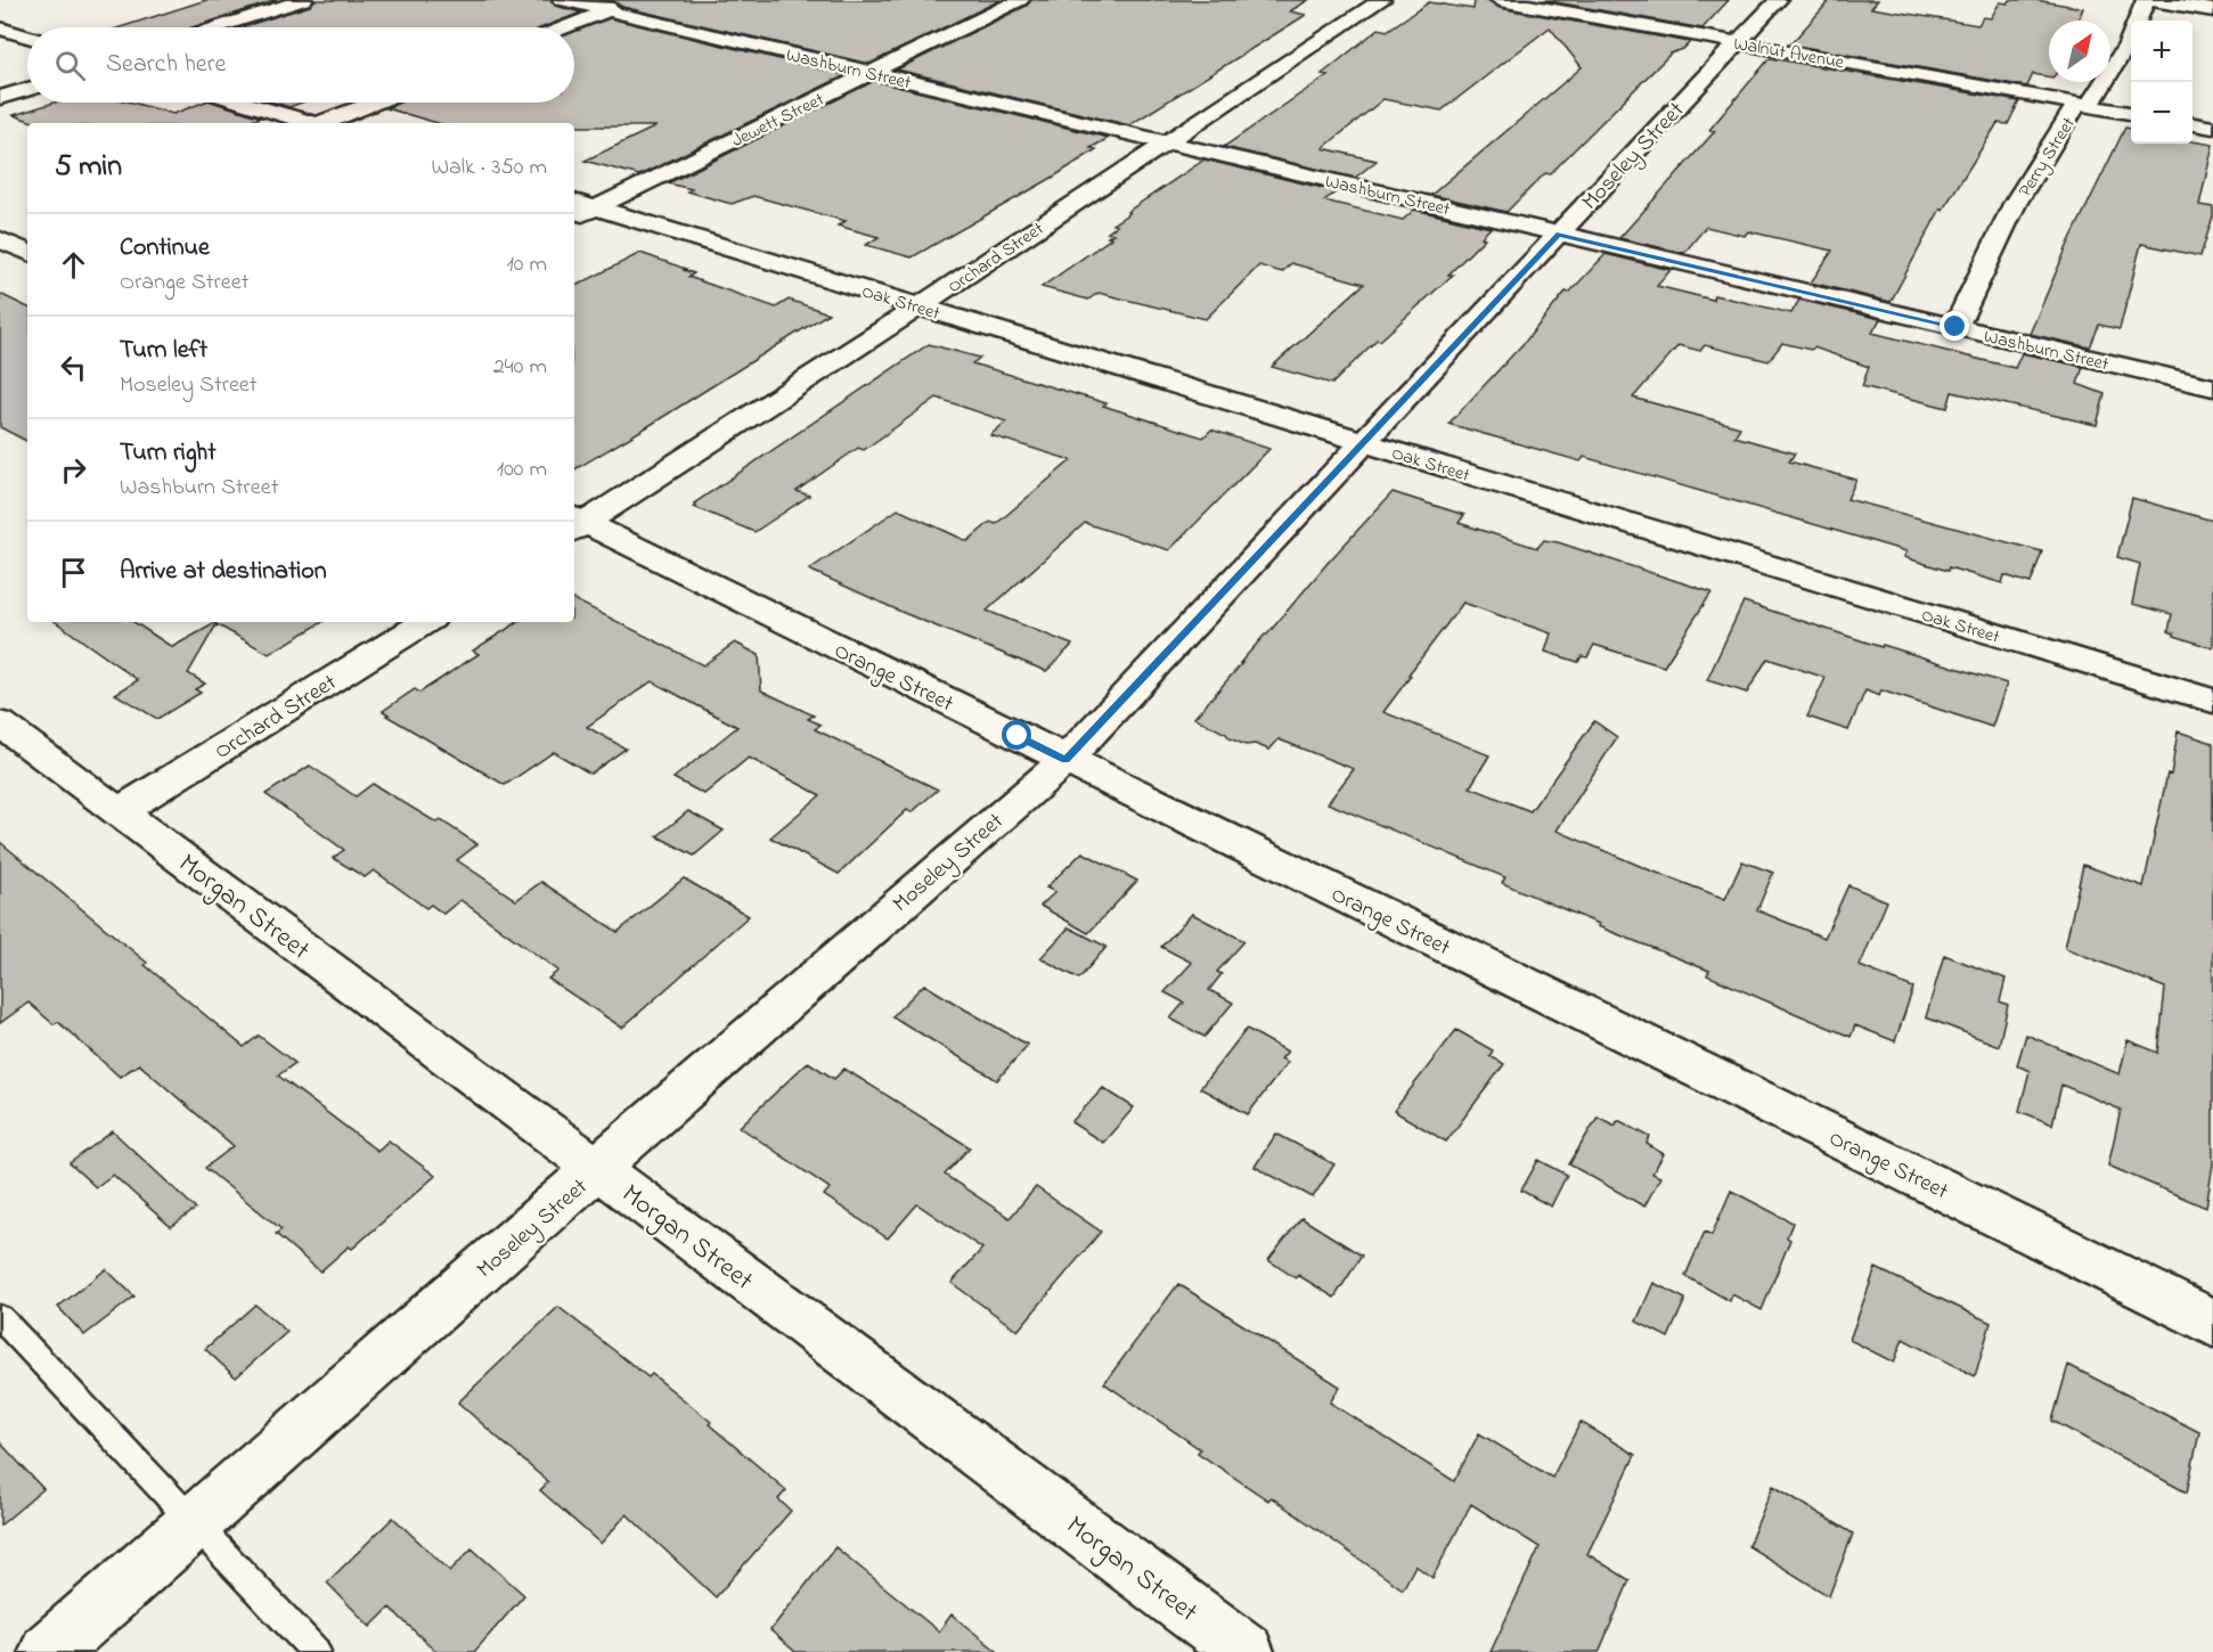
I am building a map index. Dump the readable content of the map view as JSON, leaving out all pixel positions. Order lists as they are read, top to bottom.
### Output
{
  "streets": {
    "street": [
      "Walnut Avenue",
      "Washburn Street",
      "Jewett Street",
      "Moseley Street",
      "Perry Street",
      "Orchard Street",
      "Oak Street",
      "Orange Street",
      "Morgan Street"
    ]
  },
  "crossings": [
    ["Walnut Avenue", "Moseley Street"],
    ["Walnut Avenue", "Perry Street"],
    ["Washburn Street", "Jewett Street"],
    ["Washburn Street", "Moseley Street"],
    ["Washburn Street", "Perry Street"],
    ["Washburn Street", "Orchard Street"],
    ["Jewett Street", "Oak Street"],
    ["Moseley Street", "Oak Street"],
    ["Moseley Street", "Orange Street"],
    ["Moseley Street", "Morgan Street"],
    ["Orchard Street", "Oak Street"],
    ["Orchard Street", "Orange Street"],
    ["Orchard Street", "Morgan Street"]
  ],
  "north": "top right",
  "page": {
    "map_buttons": ["+", "−"],
    "search": "Search here",
    "heading": ["5 min", "Walk · 350 m"],
    "list": [
      ["Continue", "Orange Street", "10 m"],
      ["Turn left", "Moseley Street", "240 m"],
      ["Turn right", "Washburn Street", "100 m"],
      "Arrive at destination"
    ]
  }
}
